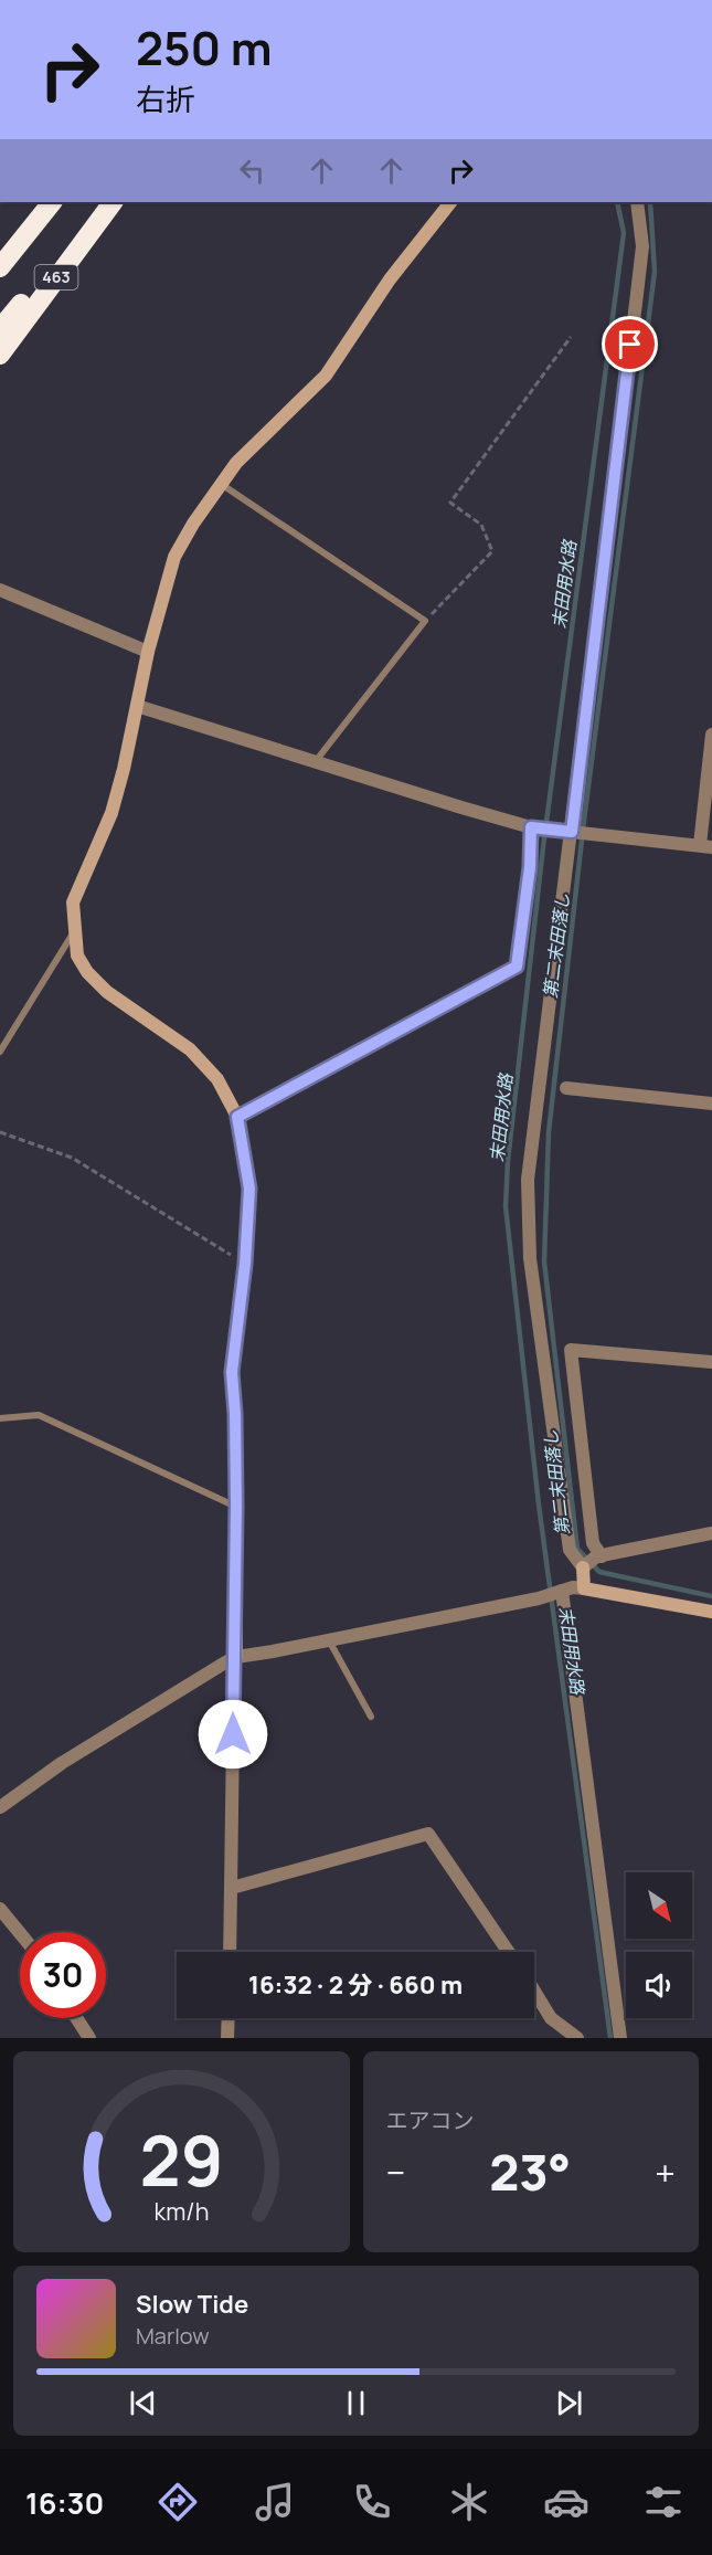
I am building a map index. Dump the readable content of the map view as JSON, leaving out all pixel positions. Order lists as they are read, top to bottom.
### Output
{
  "streets": {
    "highway": ["463"]
  },
  "water": ["末田用水路", "第二末田落し"],
  "north": "bottom right",
  "page": {
    "turn": ["250 m", "右折"],
    "limit": "30",
    "trip": "16:32 · 2 分 · 660 m",
    "tile": "エアコン",
    "heat": ["−", "23°", "+"],
    "song": ["Slow Tide", "Marlow"],
    "tabs": "16:30",
    "gauge": ["29", "km/h"]
  }
}
